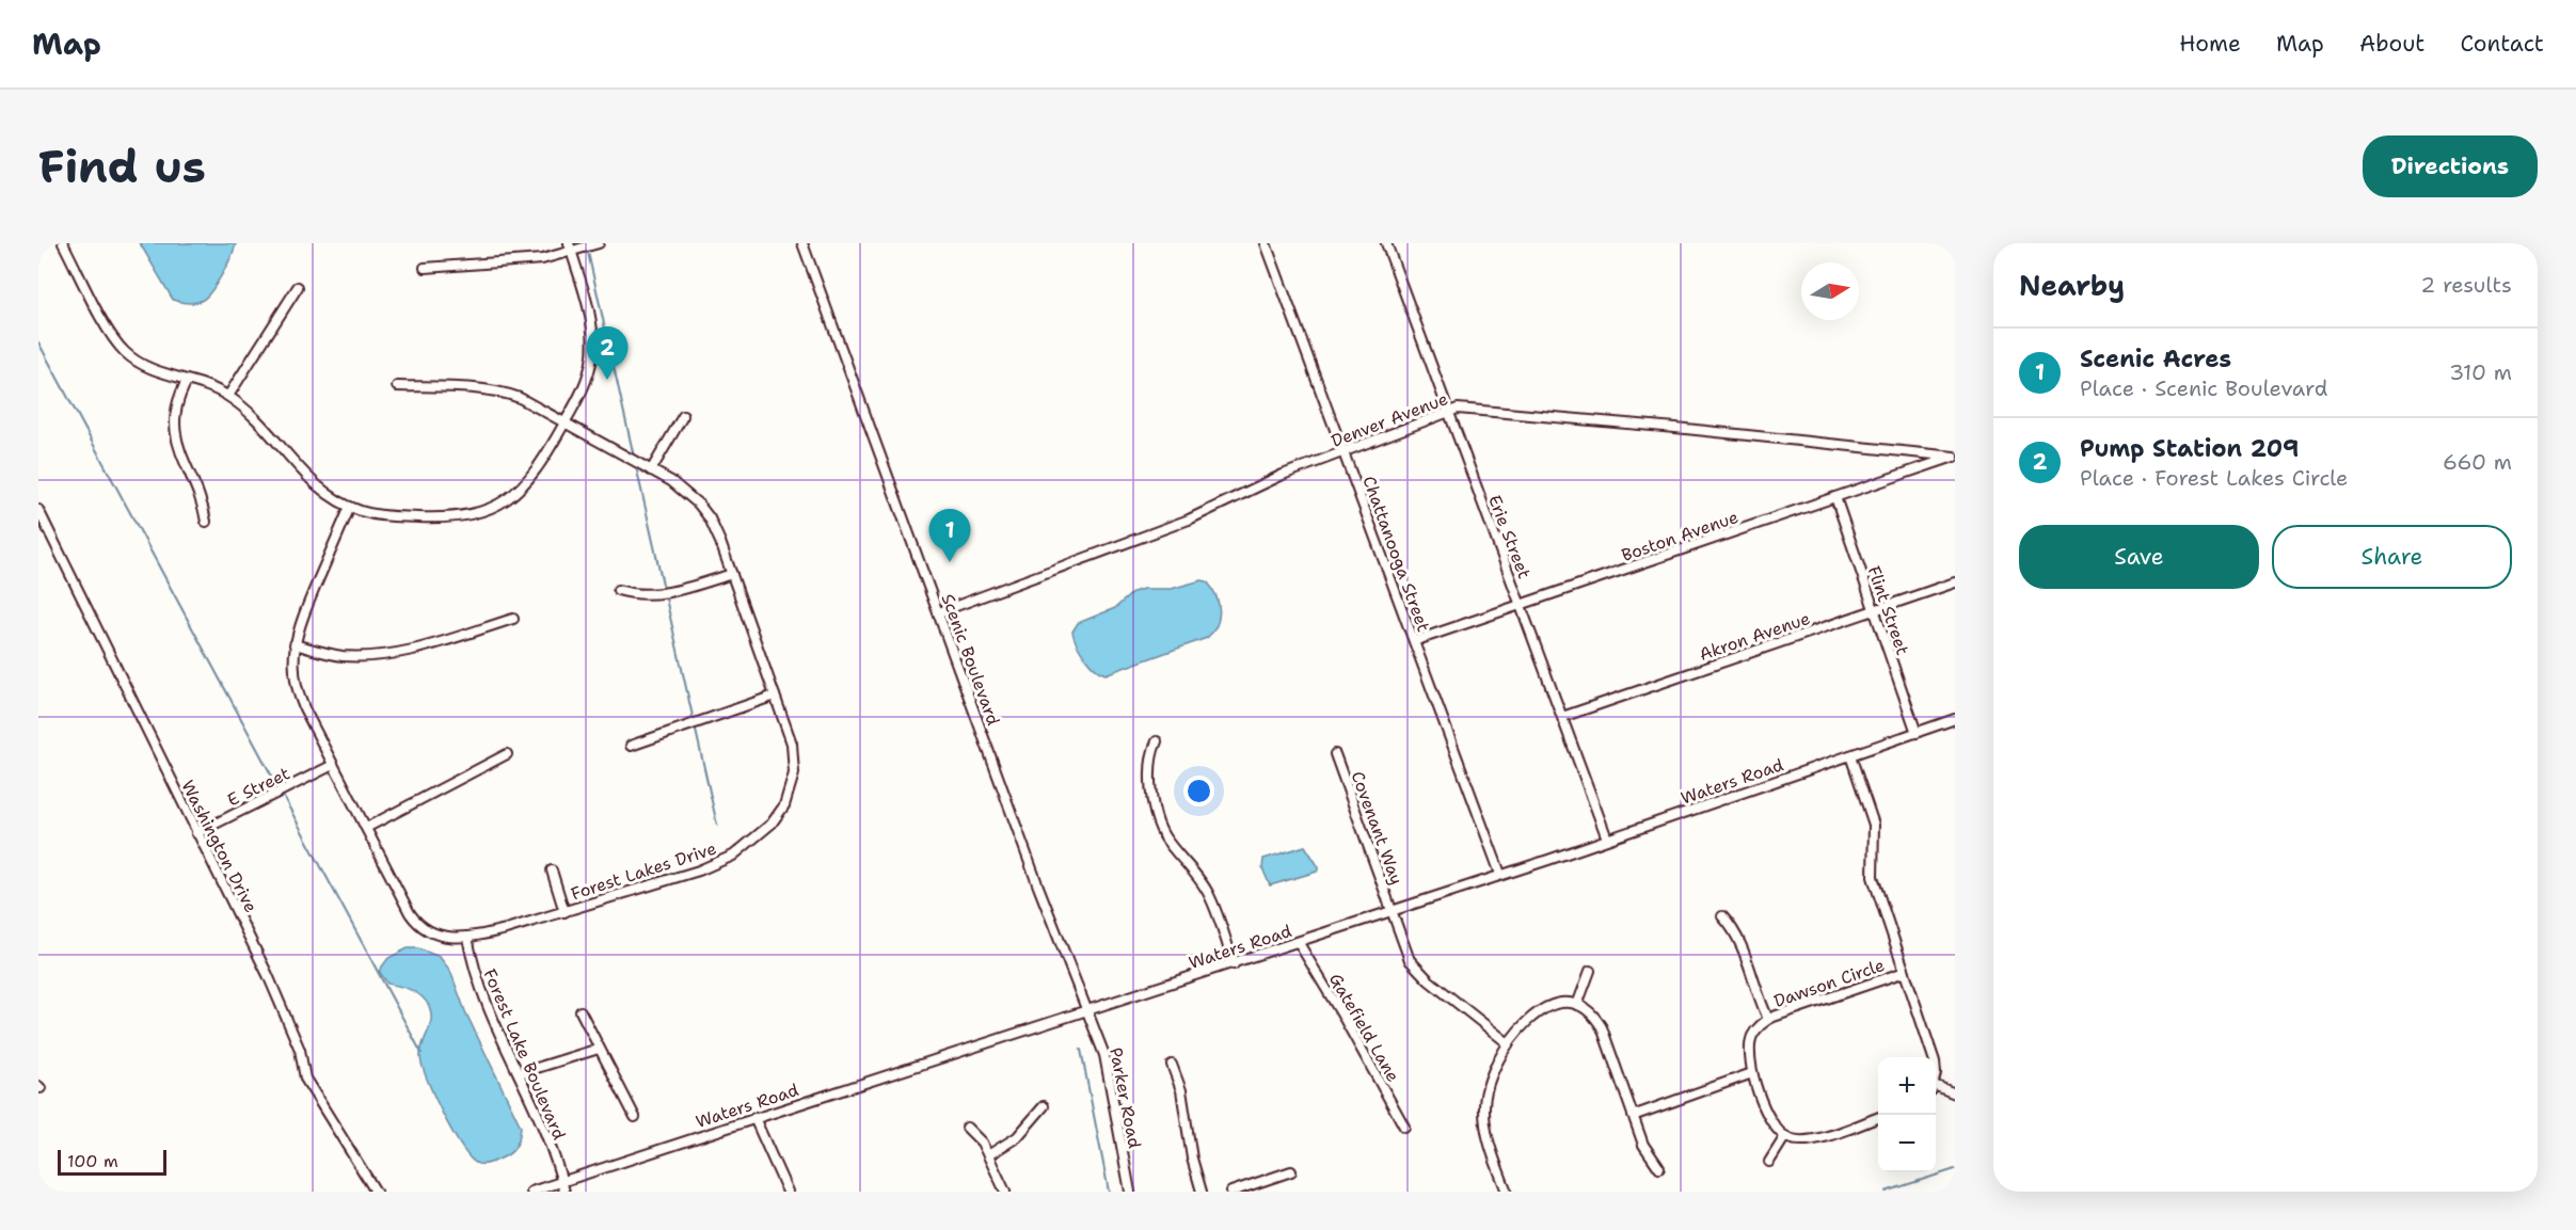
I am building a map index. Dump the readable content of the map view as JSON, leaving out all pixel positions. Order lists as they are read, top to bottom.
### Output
{
  "streets": {
    "street": [
      "Denver Avenue",
      "Boston Avenue",
      "Erie Street",
      "Chattanooga Street",
      "Flint Street",
      "Akron Avenue",
      "Scenic Boulevard",
      "Waters Road",
      "E Street",
      "Covenant Way",
      "Washington Drive",
      "Forest Lakes Drive",
      "Dawson Circle",
      "Gatefield Lane",
      "Forest Lake Boulevard",
      "Parker Road"
    ]
  },
  "crossings": [
    ["Denver Avenue", "Boston Avenue"],
    ["Denver Avenue", "Erie Street"],
    ["Denver Avenue", "Chattanooga Street"],
    ["Denver Avenue", "Scenic Boulevard"],
    ["Boston Avenue", "Erie Street"],
    ["Boston Avenue", "Chattanooga Street"],
    ["Boston Avenue", "Flint Street"],
    ["Erie Street", "Akron Avenue"],
    ["Erie Street", "Waters Road"],
    ["Chattanooga Street", "Waters Road"],
    ["Flint Street", "Akron Avenue"],
    ["Flint Street", "Waters Road"],
    ["Scenic Boulevard", "Waters Road"],
    ["Scenic Boulevard", "Parker Road"],
    ["Waters Road", "Covenant Way"],
    ["Waters Road", "Dawson Circle"],
    ["Waters Road", "Gatefield Lane"],
    ["Waters Road", "Forest Lake Boulevard"],
    ["Waters Road", "Parker Road"],
    ["E Street", "Washington Drive"],
    ["E Street", "Forest Lakes Drive"],
    ["Forest Lakes Drive", "Forest Lake Boulevard"]
  ],
  "scale_bar": "100 m",
  "north": "right",
  "page": {
    "header": "Map",
    "nav": [
      "Home",
      "Map",
      "About",
      "Contact"
    ],
    "buttons": [
      "Directions",
      ["Save", "Share"]
    ],
    "title": "Find us",
    "heading": ["Nearby", "2 results"],
    "pins": ["2", "1"],
    "list": [
      {
        "mark": "1",
        "name": "Scenic Acres",
        "note": "Place · Scenic Boulevard",
        "value": "310 m"
      },
      {
        "mark": "2",
        "name": "Pump Station 209",
        "note": "Place · Forest Lakes Circle",
        "value": "660 m"
      }
    ],
    "map_buttons": ["+", "−"],
    "scale": "100 m"
  }
}
